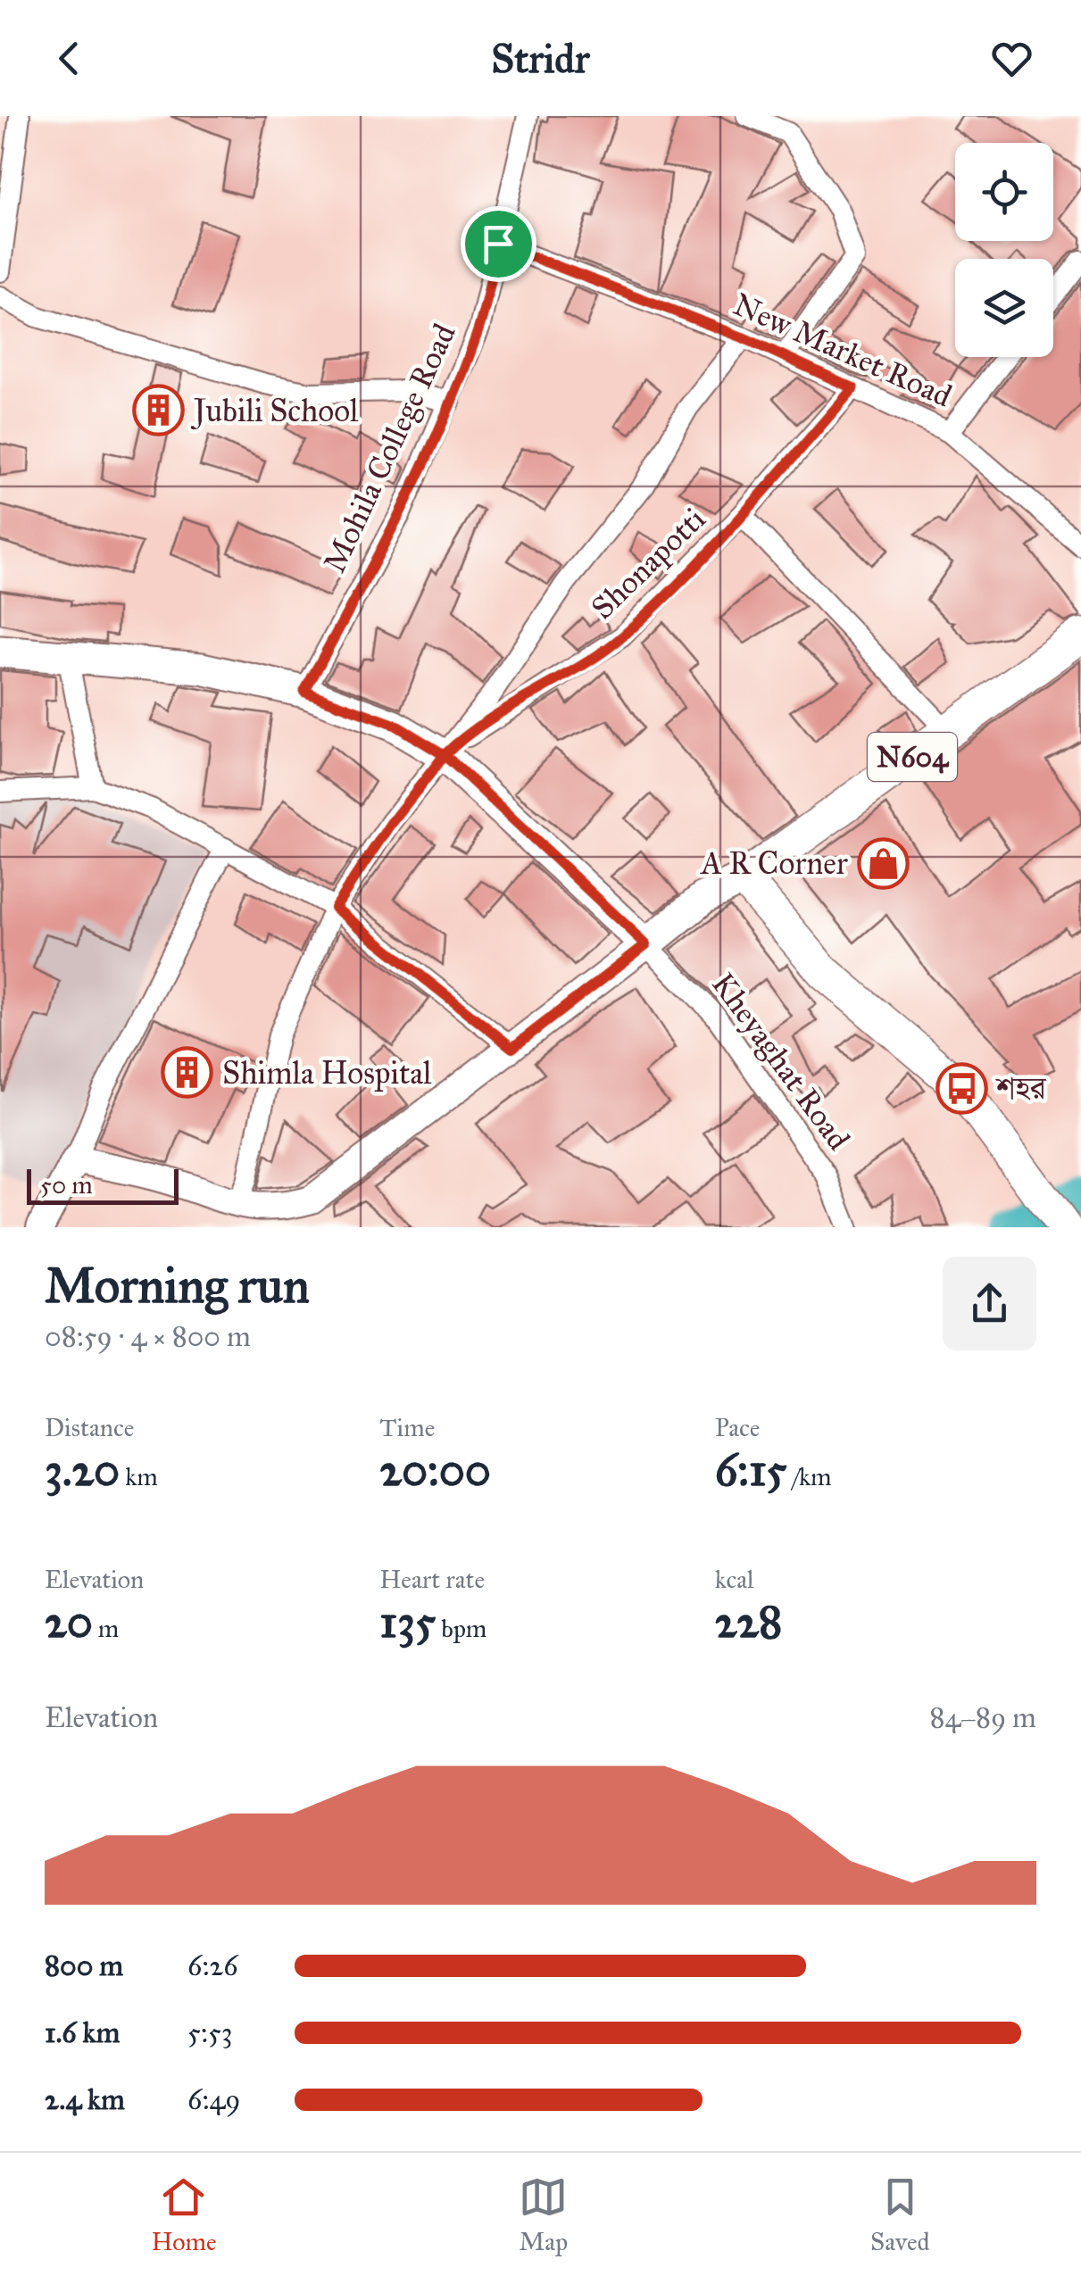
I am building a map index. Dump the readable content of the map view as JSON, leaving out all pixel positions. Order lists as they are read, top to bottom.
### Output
{
  "streets": {
    "highway": ["N604"],
    "street": [
      "New Market Road",
      "Mohila College Road",
      "Shonapotti",
      "Kheyaghat Road"
    ]
  },
  "crossings": [
    ["New Market Road", "Mohila College Road"],
    ["New Market Road", "Shonapotti"]
  ],
  "places": {
    "building": ["Jubili School", "Shimla Hospital"],
    "shop": ["A R Corner"],
    "bus stop": ["শহর"]
  },
  "scale_bar": "50 m",
  "page": {
    "header": "Stridr",
    "scale": "50 m",
    "heading": ["Morning run", "08:59 · 4 × 800 m"],
    "stats": [
      ["Distance", "3.20 km"],
      ["Time", "20:00"],
      ["Pace", "6:15 /km"],
      ["Elevation", "20 m"],
      ["Heart rate", "135 bpm"],
      ["kcal", "228"]
    ],
    "chart": ["Elevation", "84–89 m"],
    "list": [
      {
        "name": "800 m",
        "note": "6:26"
      },
      {
        "name": "1.6 km",
        "note": "5:53"
      },
      {
        "name": "2.4 km",
        "note": "6:49"
      }
    ],
    "tabs": ["Home", "Map", "Saved"]
  }
}
